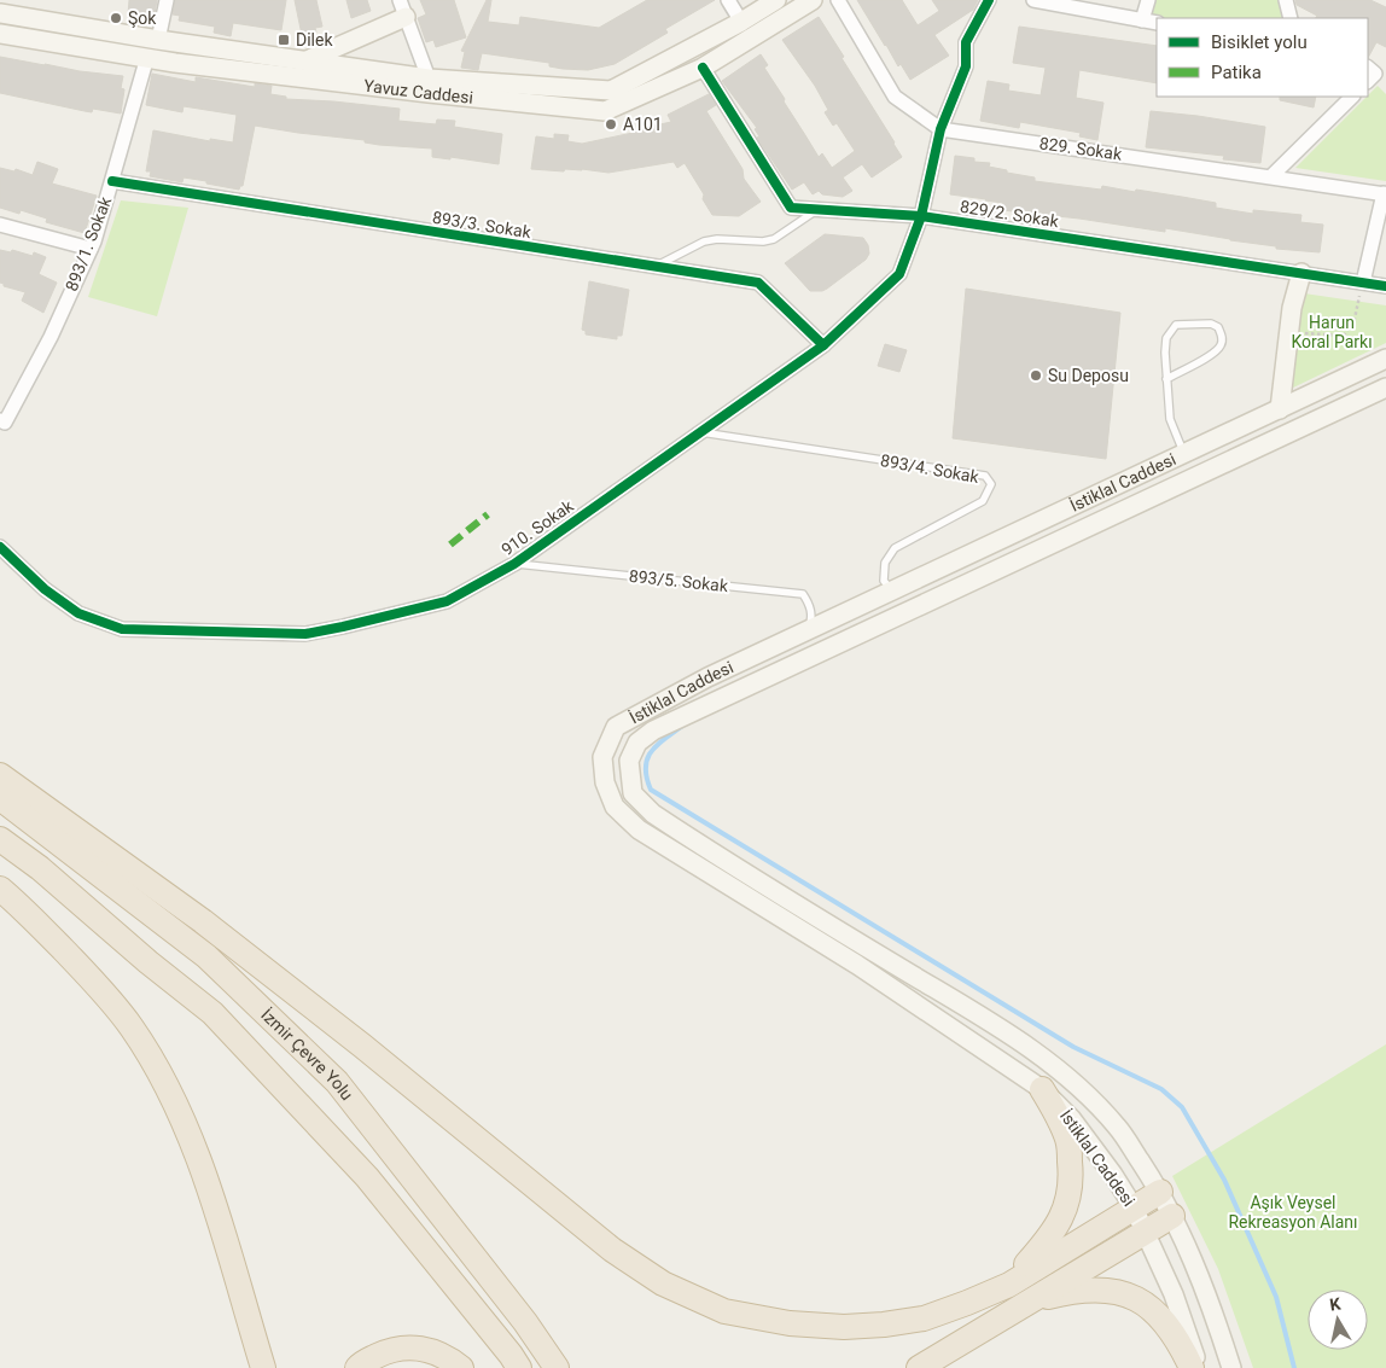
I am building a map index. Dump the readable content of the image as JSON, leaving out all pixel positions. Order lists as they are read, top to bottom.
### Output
{
  "streets": {
    "highway": ["İzmir Çevre Yolu"],
    "main road": ["Yavuz Caddesi", "İstiklal Caddesi"],
    "street": [
      "829. Sokak",
      "829/2. Sokak",
      "893/3. Sokak",
      "893/1. Sokak",
      "910. Sokak"
    ],
    "lane": ["893/4. Sokak", "893/5. Sokak"]
  },
  "crossings": [
    ["Yavuz Caddesi", "829/2. Sokak"],
    ["Yavuz Caddesi", "893/1. Sokak"],
    ["829. Sokak", "910. Sokak"],
    ["829/2. Sokak", "910. Sokak"],
    ["893/3. Sokak", "893/1. Sokak"],
    ["893/3. Sokak", "910. Sokak"],
    ["893/4. Sokak", "İstiklal Caddesi"],
    ["893/4. Sokak", "910. Sokak"],
    ["İstiklal Caddesi", "893/5. Sokak"],
    ["910. Sokak", "893/5. Sokak"]
  ],
  "parks": ["Harun Koral Parkı", "Aşık Veysel Rekreasyon Alanı"],
  "places": {
    "other": ["Şok", "A101", "Su Deposu"],
    "transit": ["Dilek"]
  },
  "legend": ["Bisiklet yolu", "Patika"],
  "north": "top"
}
